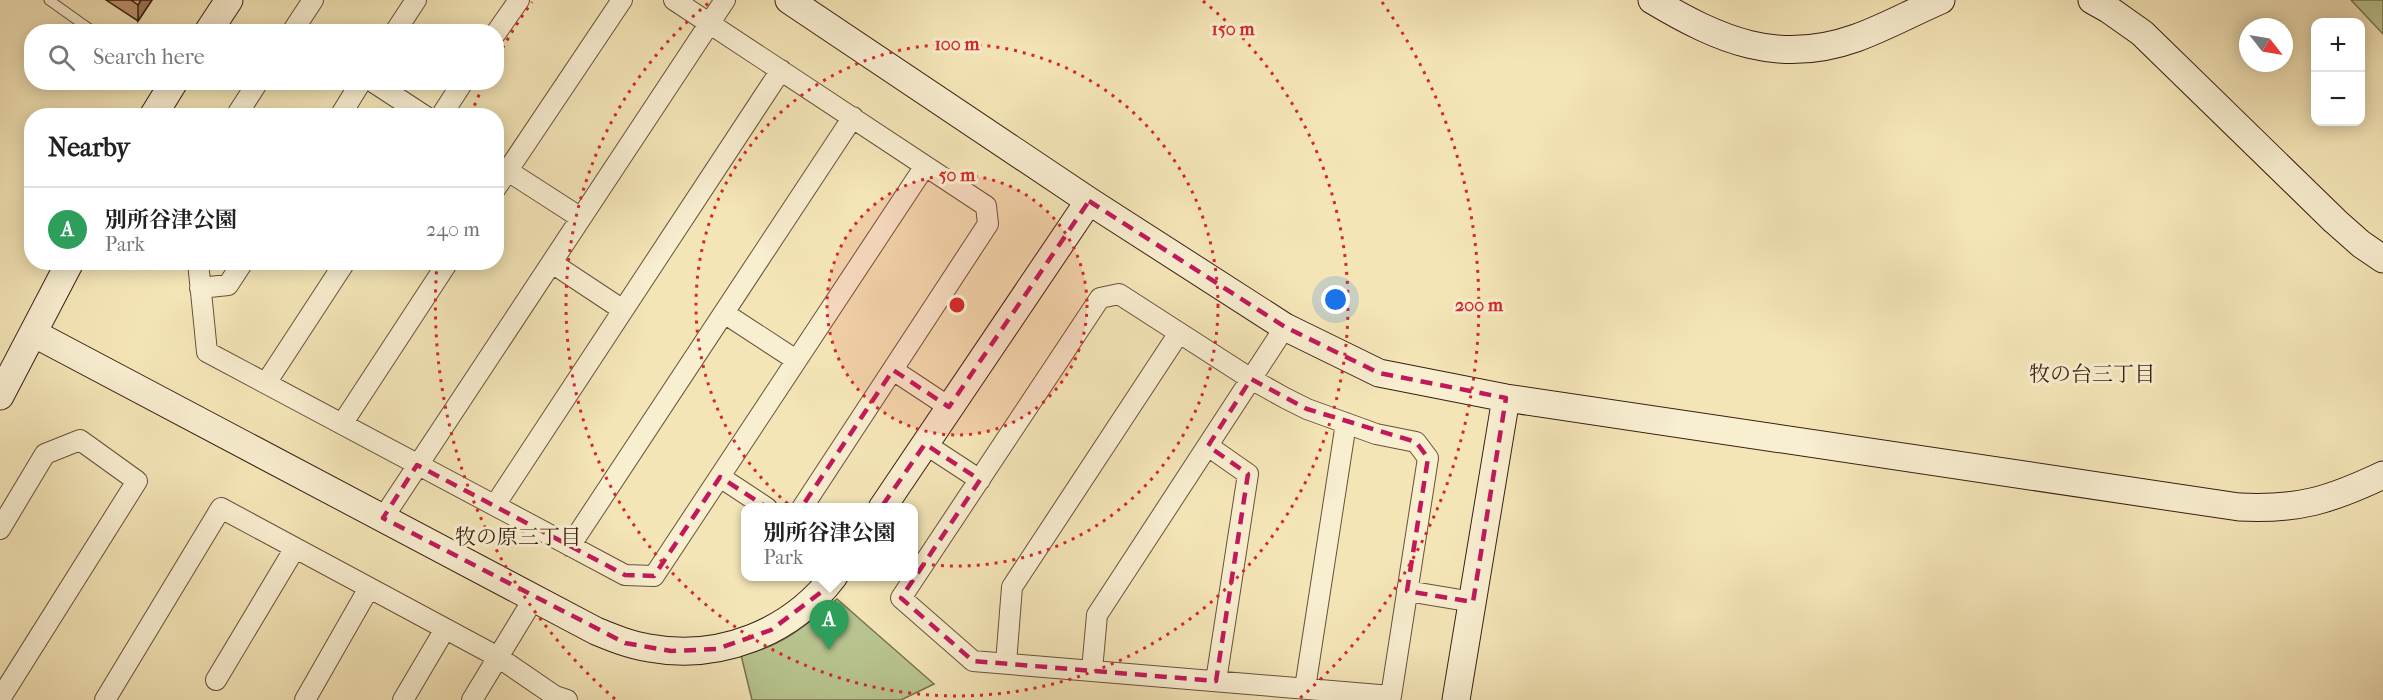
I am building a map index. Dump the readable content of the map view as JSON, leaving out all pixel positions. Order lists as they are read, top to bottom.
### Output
{
  "districts": ["牧の台三丁目", "牧の原三丁目"],
  "north": "bottom right",
  "page": {
    "map_buttons": ["+", "−"],
    "search": "Search here",
    "heading": "Nearby",
    "list": [
      {
        "mark": "A",
        "name": "別所谷津公園",
        "note": "Park",
        "value": "240 m"
      }
    ],
    "popup": ["別所谷津公園", "Park"],
    "pins": "A"
  },
  "rings": [
    "150 m",
    "100 m",
    "50 m",
    "200 m"
  ]
}
